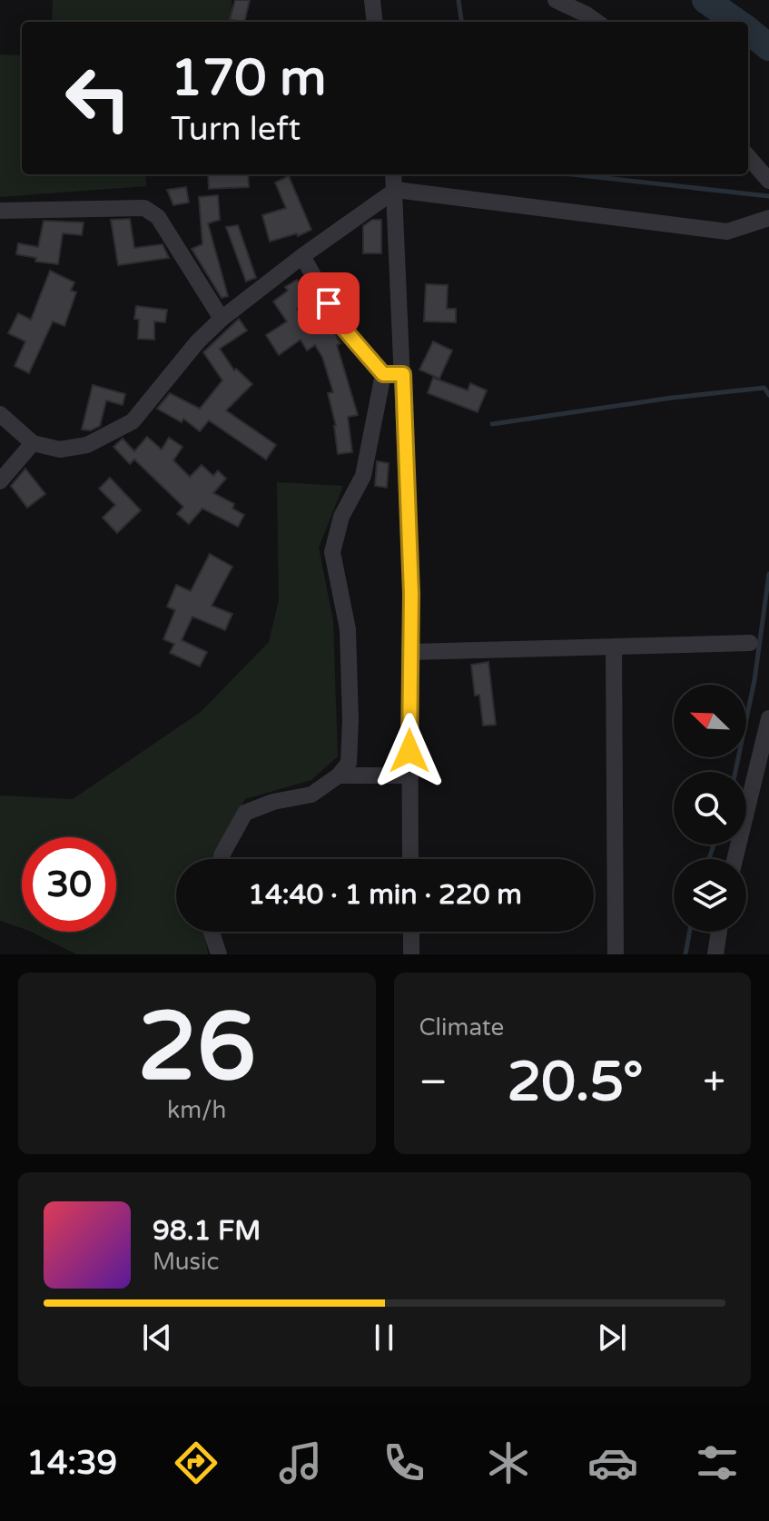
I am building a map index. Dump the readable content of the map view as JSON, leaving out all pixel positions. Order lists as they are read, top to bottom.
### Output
{
  "north": "top left",
  "page": {
    "turn": ["170 m", "Turn left"],
    "limit": "30",
    "trip": "14:40 · 1 min · 220 m",
    "tile": [
      ["26", "km/h"],
      "Climate"
    ],
    "heat": ["−", "20.5°", "+"],
    "song": ["98.1 FM", "Music"],
    "tabs": "14:39"
  }
}
